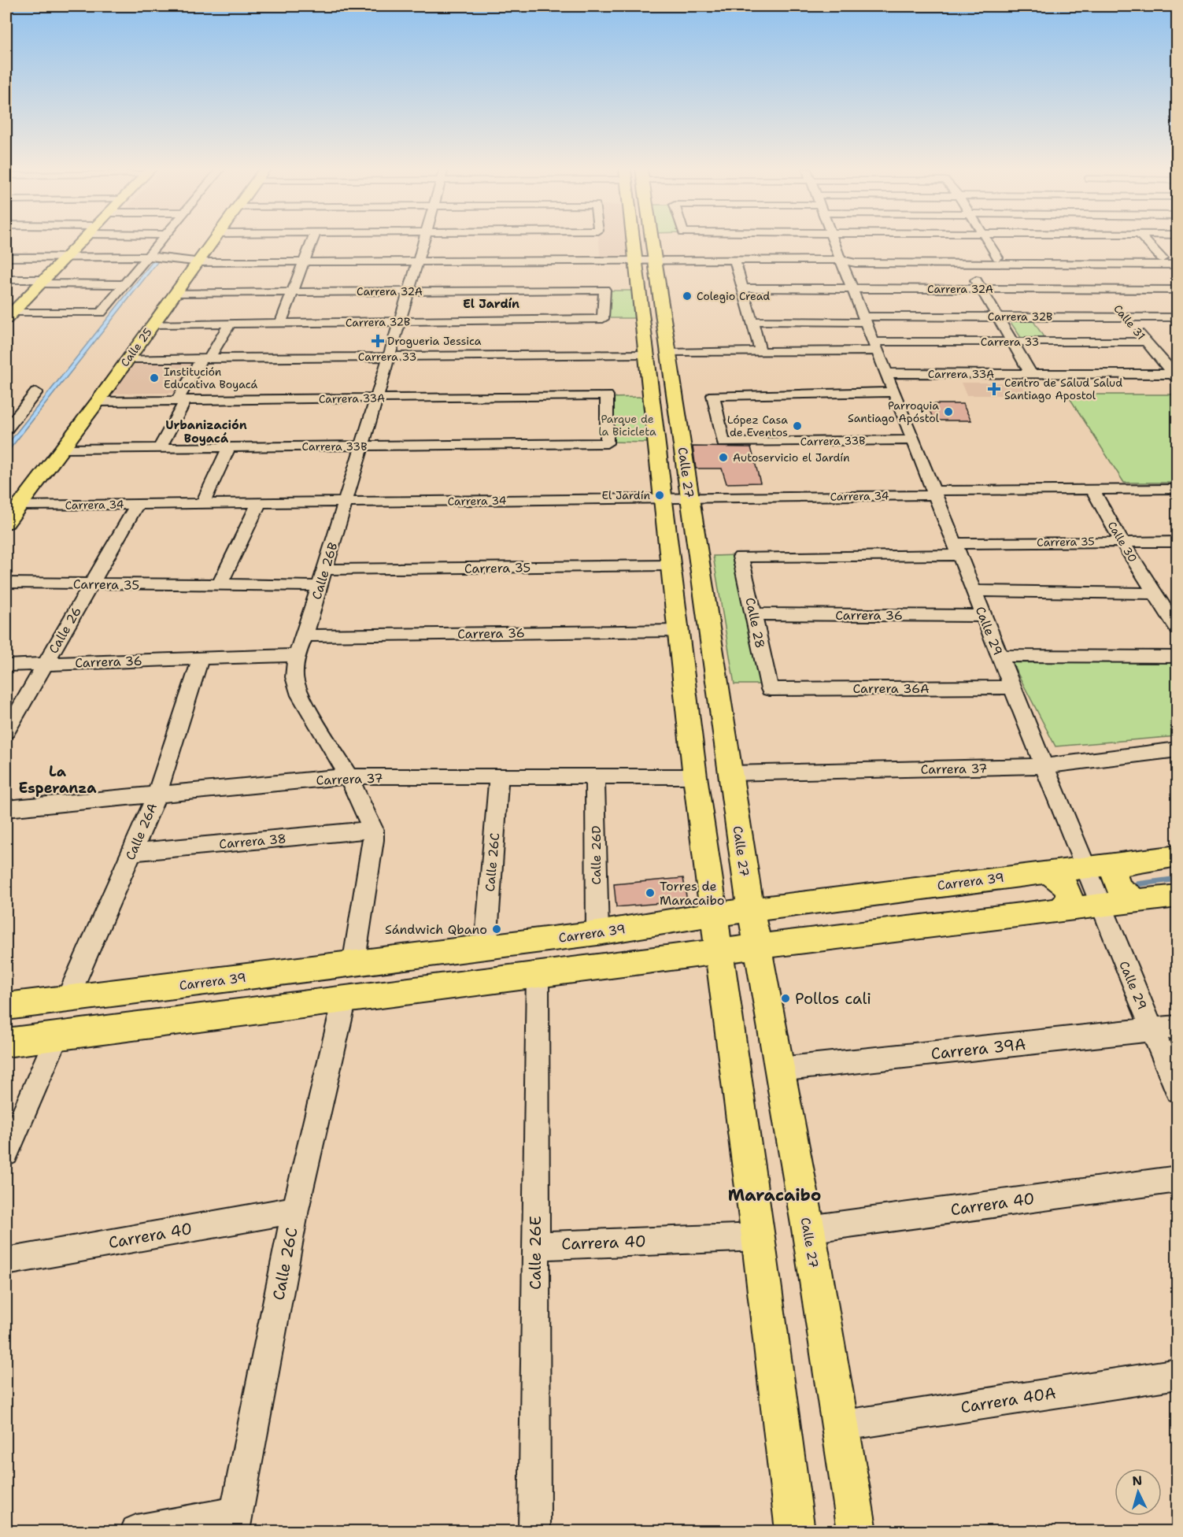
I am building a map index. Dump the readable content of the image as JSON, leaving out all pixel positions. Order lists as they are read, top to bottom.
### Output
{
  "streets": {
    "main road": ["Calle 25", "Calle 27", "Carrera 39"],
    "street": [
      "Carrera 32A",
      "Carrera 32B",
      "Calle 31",
      "Carrera 33",
      "Carrera 33A",
      "Carrera 33B",
      "Carrera 34",
      "Carrera 35",
      "Calle 30",
      "Calle 26B",
      "Carrera 36",
      "Calle 28",
      "Calle 26",
      "Calle 29",
      "Carrera 36A",
      "Carrera 37",
      "Calle 26A",
      "Carrera 38",
      "Calle 26D",
      "Calle 26C",
      "Carrera 39A",
      "Carrera 40",
      "Calle 26E",
      "Carrera 40A"
    ]
  },
  "crossings": [
    ["Carrera 32A", "Carrera 32B"],
    ["Carrera 32A", "Calle 31"],
    ["Carrera 32A", "Calle 25"],
    ["Carrera 32A", "Calle 26B"],
    ["Carrera 32A", "Calle 29"],
    ["Carrera 32B", "Calle 31"],
    ["Carrera 32B", "Calle 25"],
    ["Carrera 32B", "Calle 26B"],
    ["Carrera 32B", "Calle 29"],
    ["Calle 31", "Carrera 33"],
    ["Calle 31", "Carrera 33A"],
    ["Carrera 33", "Calle 25"],
    ["Carrera 33", "Calle 27"],
    ["Carrera 33", "Calle 26B"],
    ["Carrera 33", "Calle 29"],
    ["Calle 25", "Carrera 33A"],
    ["Calle 25", "Carrera 33B"],
    ["Calle 25", "Carrera 34"],
    ["Carrera 33A", "Carrera 33B"],
    ["Carrera 33A", "Calle 26B"],
    ["Carrera 33A", "Calle 29"],
    ["Carrera 33B", "Calle 26B"],
    ["Carrera 33B", "Calle 29"],
    ["Calle 27", "Carrera 34"],
    ["Calle 27", "Carrera 35"],
    ["Calle 27", "Carrera 36"],
    ["Calle 27", "Carrera 37"],
    ["Calle 27", "Carrera 39"],
    ["Calle 27", "Carrera 39A"],
    ["Calle 27", "Carrera 40"],
    ["Calle 27", "Carrera 40A"],
    ["Carrera 34", "Calle 30"],
    ["Carrera 34", "Calle 26B"],
    ["Carrera 34", "Calle 26"],
    ["Carrera 34", "Calle 29"],
    ["Carrera 35", "Calle 30"],
    ["Carrera 35", "Calle 26B"],
    ["Carrera 35", "Calle 28"],
    ["Carrera 35", "Calle 26"],
    ["Carrera 35", "Calle 29"],
    ["Calle 26B", "Carrera 36"],
    ["Calle 26B", "Carrera 37"],
    ["Calle 26B", "Carrera 38"],
    ["Carrera 36", "Calle 28"],
    ["Carrera 36", "Calle 26"],
    ["Carrera 36", "Calle 29"],
    ["Carrera 36", "Calle 26A"],
    ["Calle 28", "Carrera 36A"],
    ["Calle 29", "Carrera 36A"],
    ["Calle 29", "Carrera 37"],
    ["Calle 29", "Carrera 39"],
    ["Calle 29", "Carrera 39A"],
    ["Carrera 37", "Calle 26A"],
    ["Carrera 37", "Calle 26D"],
    ["Carrera 37", "Calle 26C"],
    ["Calle 26A", "Carrera 38"],
    ["Calle 26A", "Carrera 39"],
    ["Calle 26D", "Carrera 39"],
    ["Calle 26C", "Carrera 39"],
    ["Calle 26C", "Carrera 40"],
    ["Carrera 40", "Calle 26E"]
  ],
  "districts": [
    "El Jardín",
    "Urbanización Boyacá",
    "La Esperanza",
    "Maracaibo"
  ],
  "parks": ["Parque de la Bicicleta"],
  "places": {
    "other": [
      "Colegio Cread",
      "Institución Educativa Boyacá",
      "Parroquia Santiago Apóstol",
      "López Casa de Eventos",
      "Autoservicio el Jardín",
      "El Jardín",
      "Torres de Maracaibo",
      "Sándwich Qbano",
      "Pollos cali"
    ],
    "health": ["Drogueria Jessica", "Centro de Salud Salud Santiago Apostol"]
  },
  "north": "top"
}
